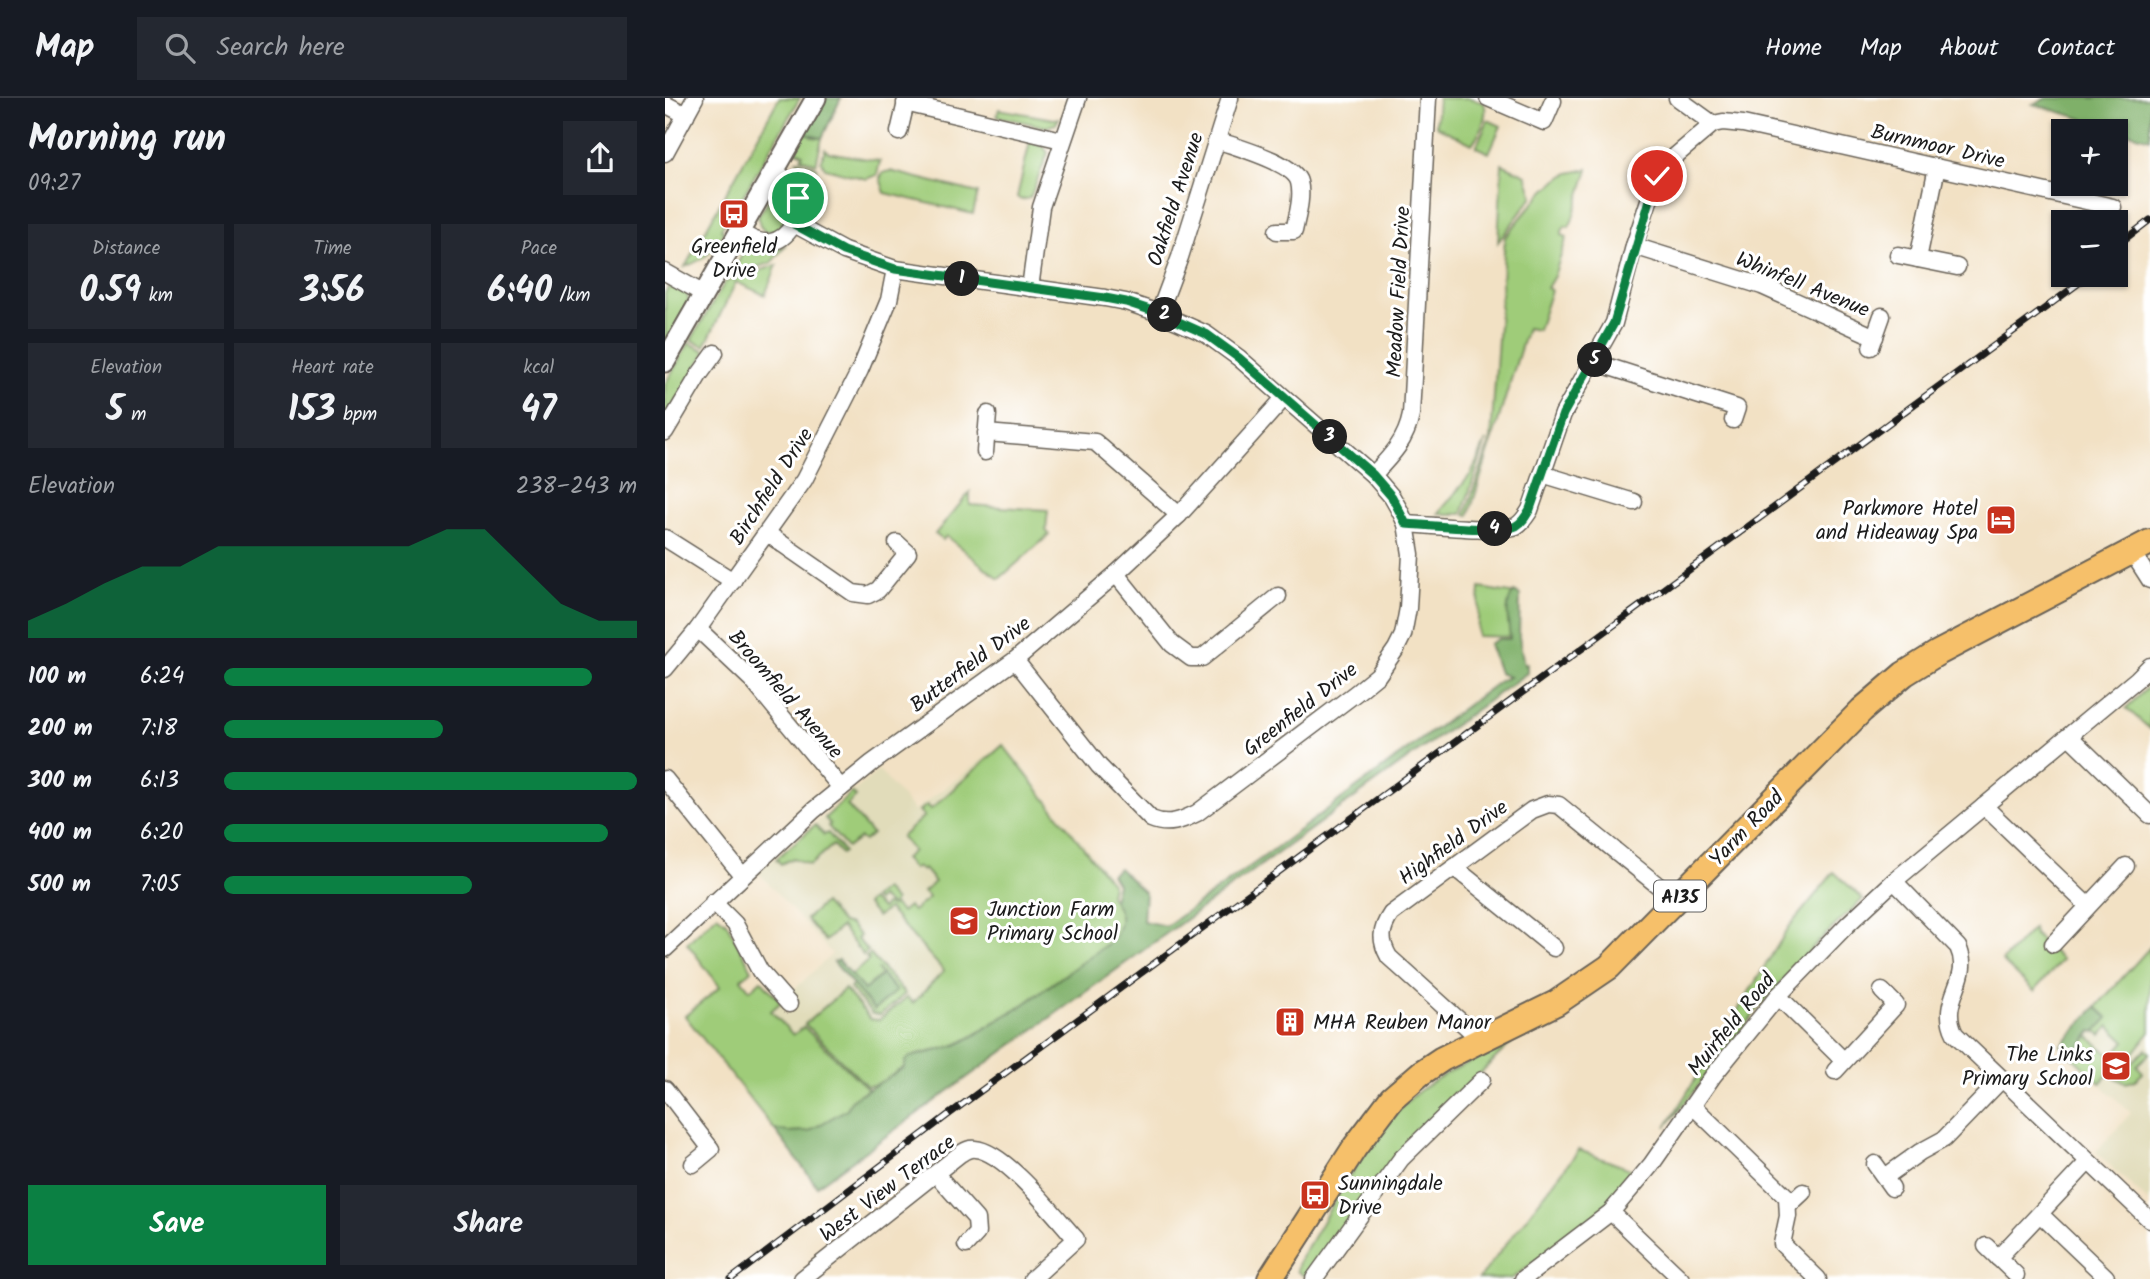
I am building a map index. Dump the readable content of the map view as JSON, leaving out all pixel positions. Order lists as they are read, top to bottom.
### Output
{
  "streets": {
    "main road": ["Yarm Road", "A135"],
    "street": [
      "Burnmoor Drive",
      "Oakfield Avenue",
      "Whinfell Avenue",
      "Meadow Field Drive",
      "Birchfield Drive",
      "Butterfield Drive",
      "Broomfield Avenue",
      "Greenfield Drive",
      "Highfield Drive",
      "Muirfield Road",
      "West View Terrace"
    ]
  },
  "crossings": [
    ["Oakfield Avenue", "Greenfield Drive"],
    ["Meadow Field Drive", "Greenfield Drive"],
    ["Birchfield Drive", "Broomfield Avenue"],
    ["Birchfield Drive", "Greenfield Drive"],
    ["Butterfield Drive", "Broomfield Avenue"],
    ["Butterfield Drive", "Greenfield Drive"],
    ["Yarm Road", "Highfield Drive"]
  ],
  "places": {
    "bus stop": ["Greenfield Drive", "Sunningdale Drive"],
    "hotel": ["Parkmore Hotel and Hideaway Spa"],
    "school or university": ["Junction Farm Primary School", "The Links Primary School"],
    "building": ["MHA Reuben Manor"]
  },
  "page": {
    "header": "Map",
    "search": "Search here",
    "nav": [
      "Home",
      "Map",
      "About",
      "Contact"
    ],
    "heading": ["Morning run", "09:27"],
    "map_buttons": ["+", "−"],
    "stats": [
      ["Distance", "0.59 km"],
      ["Time", "3:56"],
      ["Pace", "6:40 /km"],
      ["Elevation", "5 m"],
      ["Heart rate", "153 bpm"],
      ["kcal", "47"]
    ],
    "pins": [
      "1",
      "2",
      "5",
      "3",
      "4"
    ],
    "chart": ["Elevation", "238–243 m"],
    "list": [
      {
        "name": "100 m",
        "note": "6:24"
      },
      {
        "name": "200 m",
        "note": "7:18"
      },
      {
        "name": "300 m",
        "note": "6:13"
      },
      {
        "name": "400 m",
        "note": "6:20"
      },
      {
        "name": "500 m",
        "note": "7:05"
      }
    ],
    "buttons": ["Save", "Share"]
  }
}
